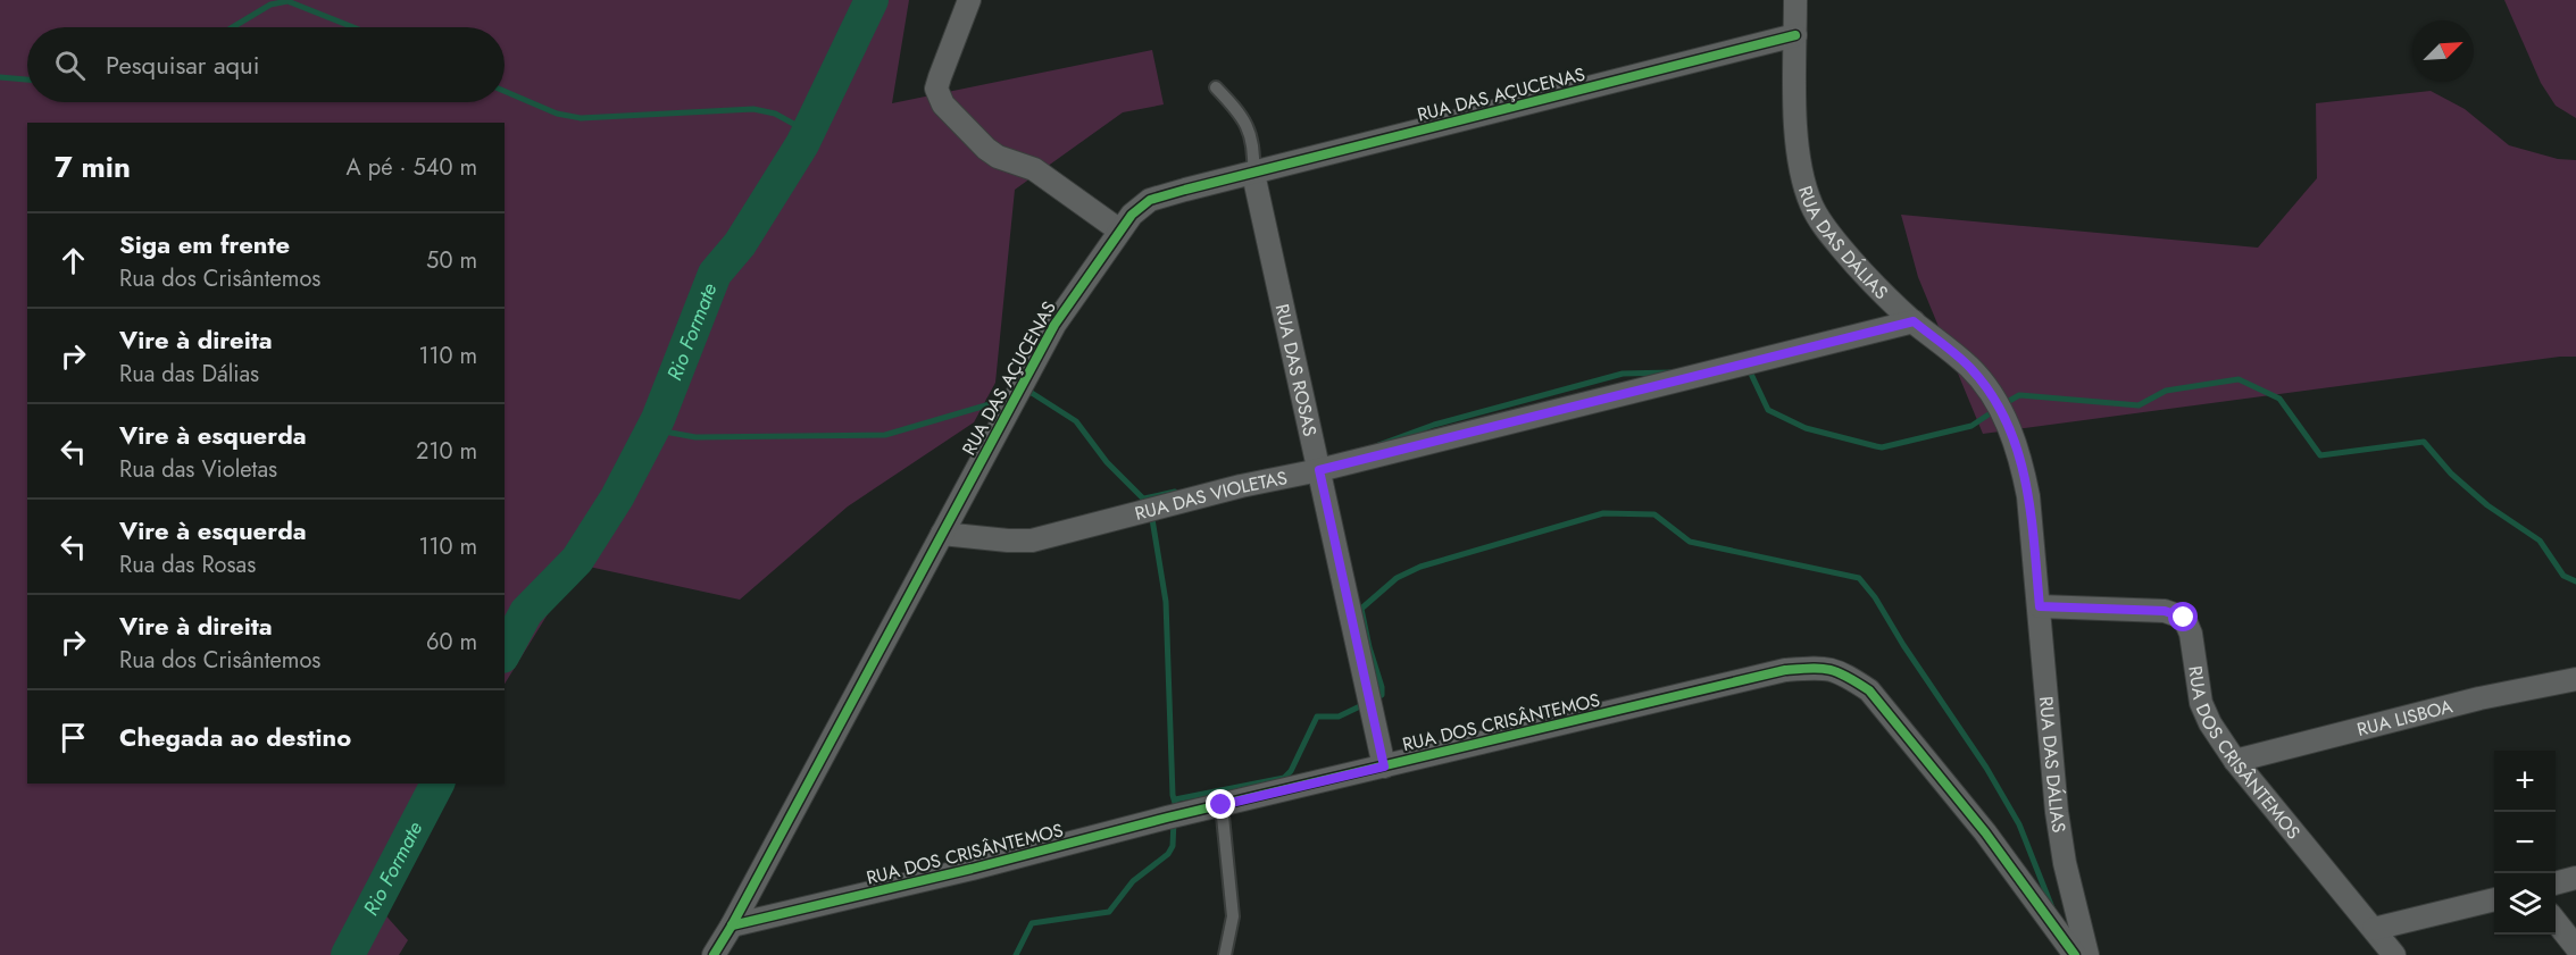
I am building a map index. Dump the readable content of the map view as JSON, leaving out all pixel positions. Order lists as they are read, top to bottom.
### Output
{
  "streets": {
    "street": [
      "RUA DAS AÇUCENAS",
      "RUA DAS DÁLIAS",
      "RUA DAS ROSAS",
      "RUA DAS VIOLETAS",
      "RUA LISBOA",
      "RUA DOS CRISÂNTEMOS"
    ]
  },
  "crossings": [
    ["RUA DAS AÇUCENAS", "RUA DAS DÁLIAS"],
    ["RUA DAS AÇUCENAS", "RUA DAS ROSAS"],
    ["RUA DAS AÇUCENAS", "RUA DAS VIOLETAS"],
    ["RUA DAS AÇUCENAS", "RUA DOS CRISÂNTEMOS"],
    ["RUA DAS DÁLIAS", "RUA DAS VIOLETAS"],
    ["RUA DAS DÁLIAS", "RUA DOS CRISÂNTEMOS"],
    ["RUA DAS ROSAS", "RUA DAS VIOLETAS"],
    ["RUA DAS ROSAS", "RUA DOS CRISÂNTEMOS"],
    ["RUA LISBOA", "RUA DOS CRISÂNTEMOS"]
  ],
  "water": ["Rio Formate"],
  "north": "top right",
  "page": {
    "search": "Pesquisar aqui",
    "heading": ["7 min", "A pé · 540 m"],
    "list": [
      ["Siga em frente", "Rua dos Crisântemos", "50 m"],
      ["Vire à direita", "Rua das Dálias", "110 m"],
      ["Vire à esquerda", "Rua das Violetas", "210 m"],
      ["Vire à esquerda", "Rua das Rosas", "110 m"],
      ["Vire à direita", "Rua dos Crisântemos", "60 m"],
      "Chegada ao destino"
    ],
    "map_buttons": ["+", "−"]
  }
}
